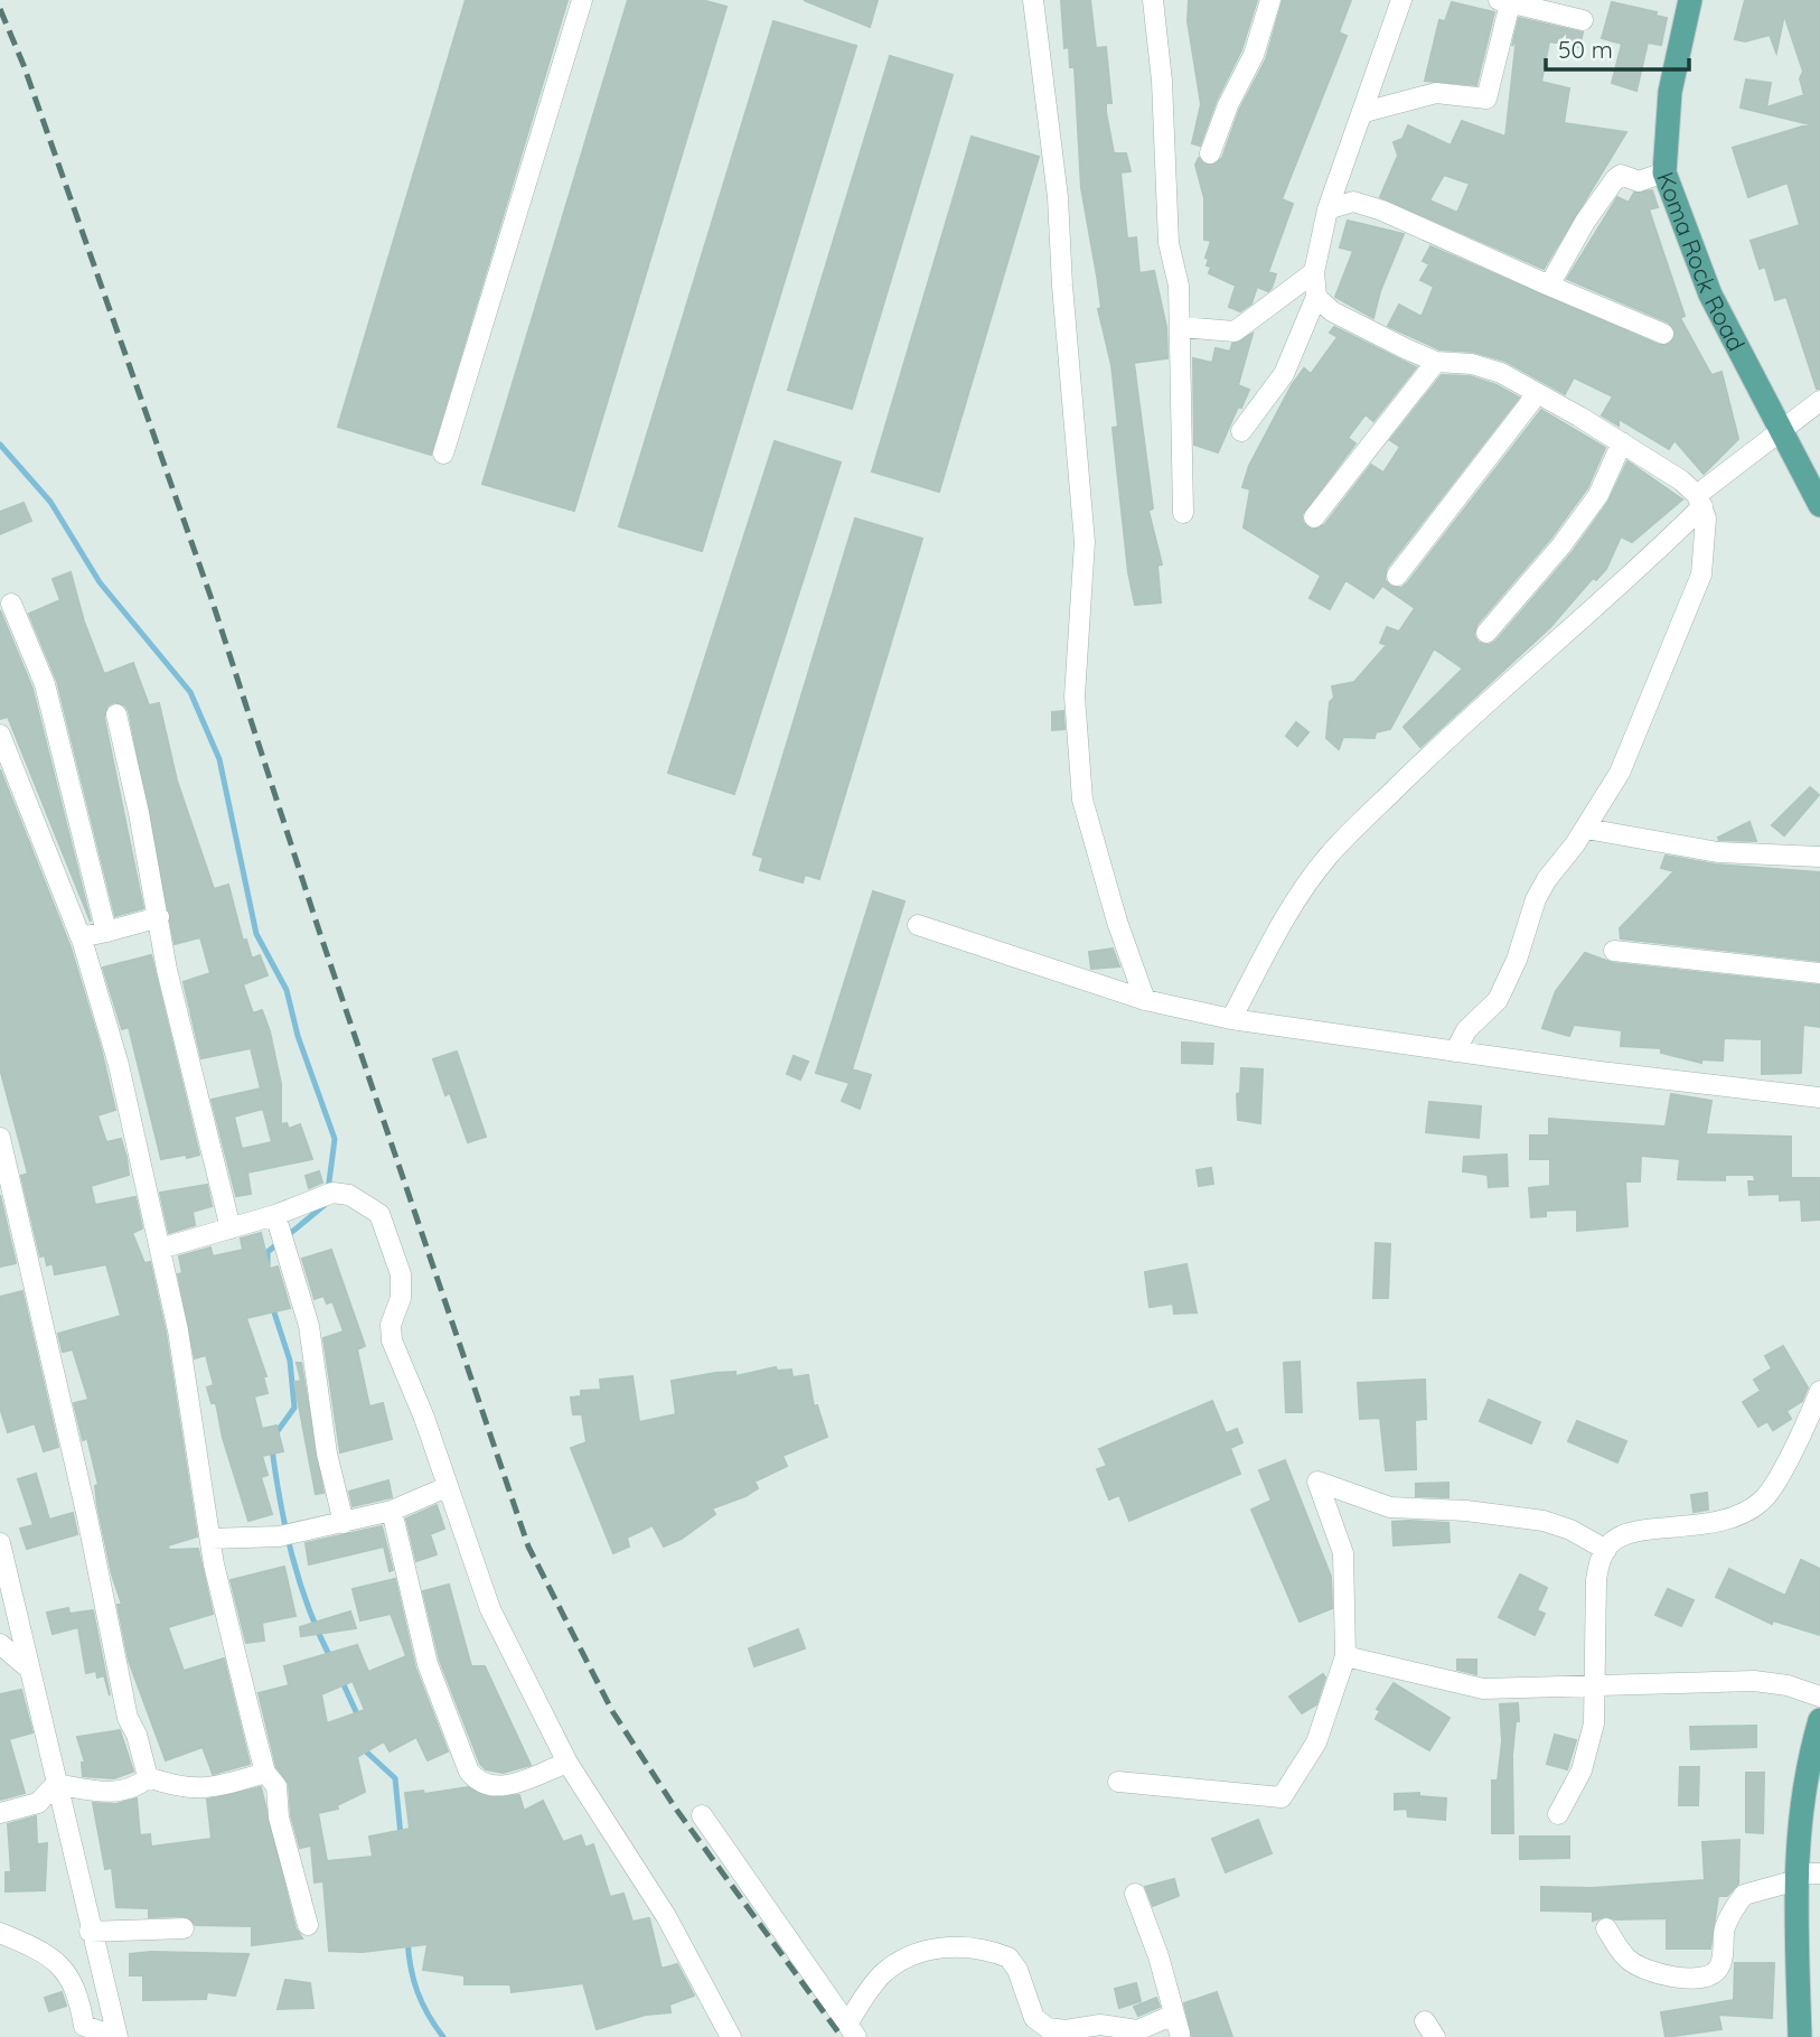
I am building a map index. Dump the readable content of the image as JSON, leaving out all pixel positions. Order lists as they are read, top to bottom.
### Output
{
  "streets": {
    "main road": ["Koma Rock Road"]
  },
  "scale_bar": "50 m"
}
